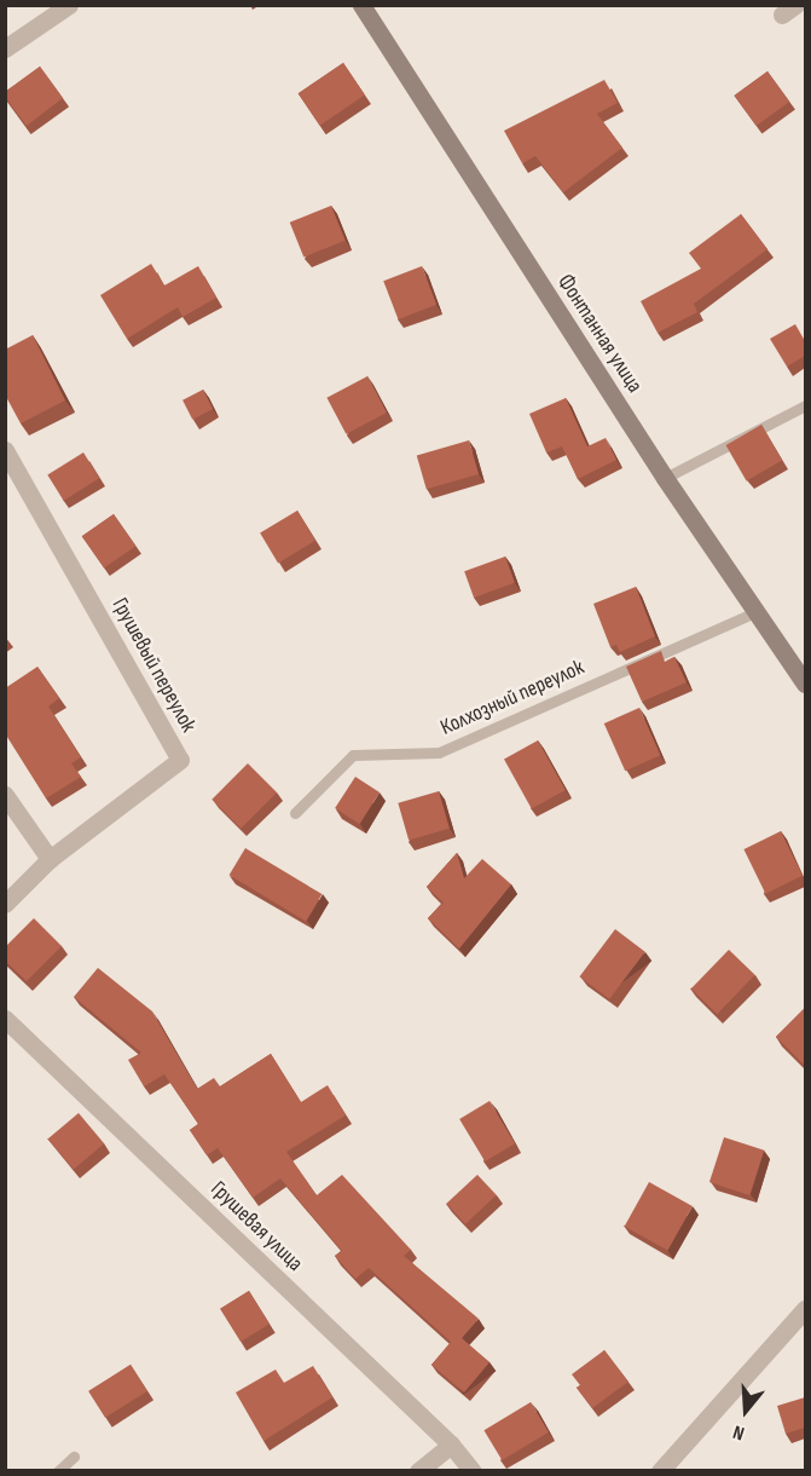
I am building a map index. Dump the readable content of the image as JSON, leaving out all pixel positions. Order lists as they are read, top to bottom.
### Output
{
  "streets": {
    "main road": ["Фонтанная улица"],
    "street": ["Грушевый переулок", "Грушевая улица"],
    "lane": ["Колхозный переулок"]
  },
  "crossings": [
    ["Фонтанная улица", "Колхозный переулок"]
  ],
  "north": "bottom"
}
